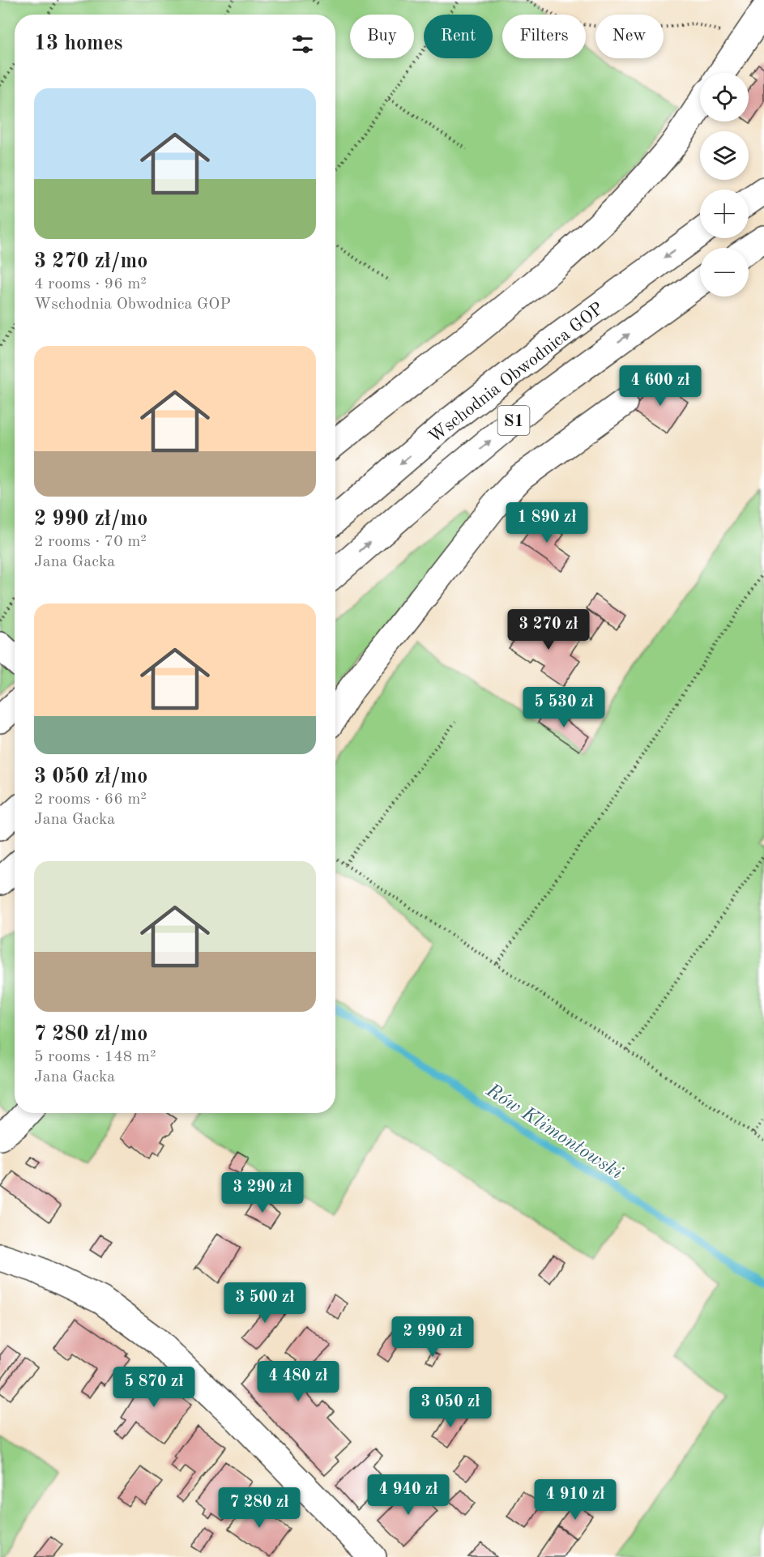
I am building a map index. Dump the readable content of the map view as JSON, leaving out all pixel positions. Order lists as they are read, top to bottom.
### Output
{
  "streets": {
    "main road": ["Wschodnia Obwodnica GOP", "S1"]
  },
  "water": ["Rów Klimontowski"],
  "page": {
    "chip": [
      "Buy",
      "Rent",
      "Filters",
      "New"
    ],
    "heading": "13 homes",
    "map_buttons": ["+", "−"],
    "list": [
      {
        "name": "3 270 zł/mo",
        "note": "4 rooms · 96 m² · Wschodnia Obwodnica GOP"
      },
      {
        "name": "2 990 zł/mo",
        "note": "2 rooms · 70 m² · Jana Gacka"
      },
      {
        "name": "3 050 zł/mo",
        "note": "2 rooms · 66 m² · Jana Gacka"
      },
      {
        "name": "7 280 zł/mo",
        "note": "5 rooms · 148 m² · Jana Gacka"
      }
    ],
    "price": [
      "4 600 zł",
      "1 890 zł",
      "3 270 zł",
      "5 530 zł",
      "3 290 zł",
      "3 500 zł",
      "2 990 zł",
      "4 480 zł",
      "5 870 zł",
      "3 050 zł",
      "4 940 zł",
      "4 910 zł",
      "7 280 zł"
    ]
  }
}
